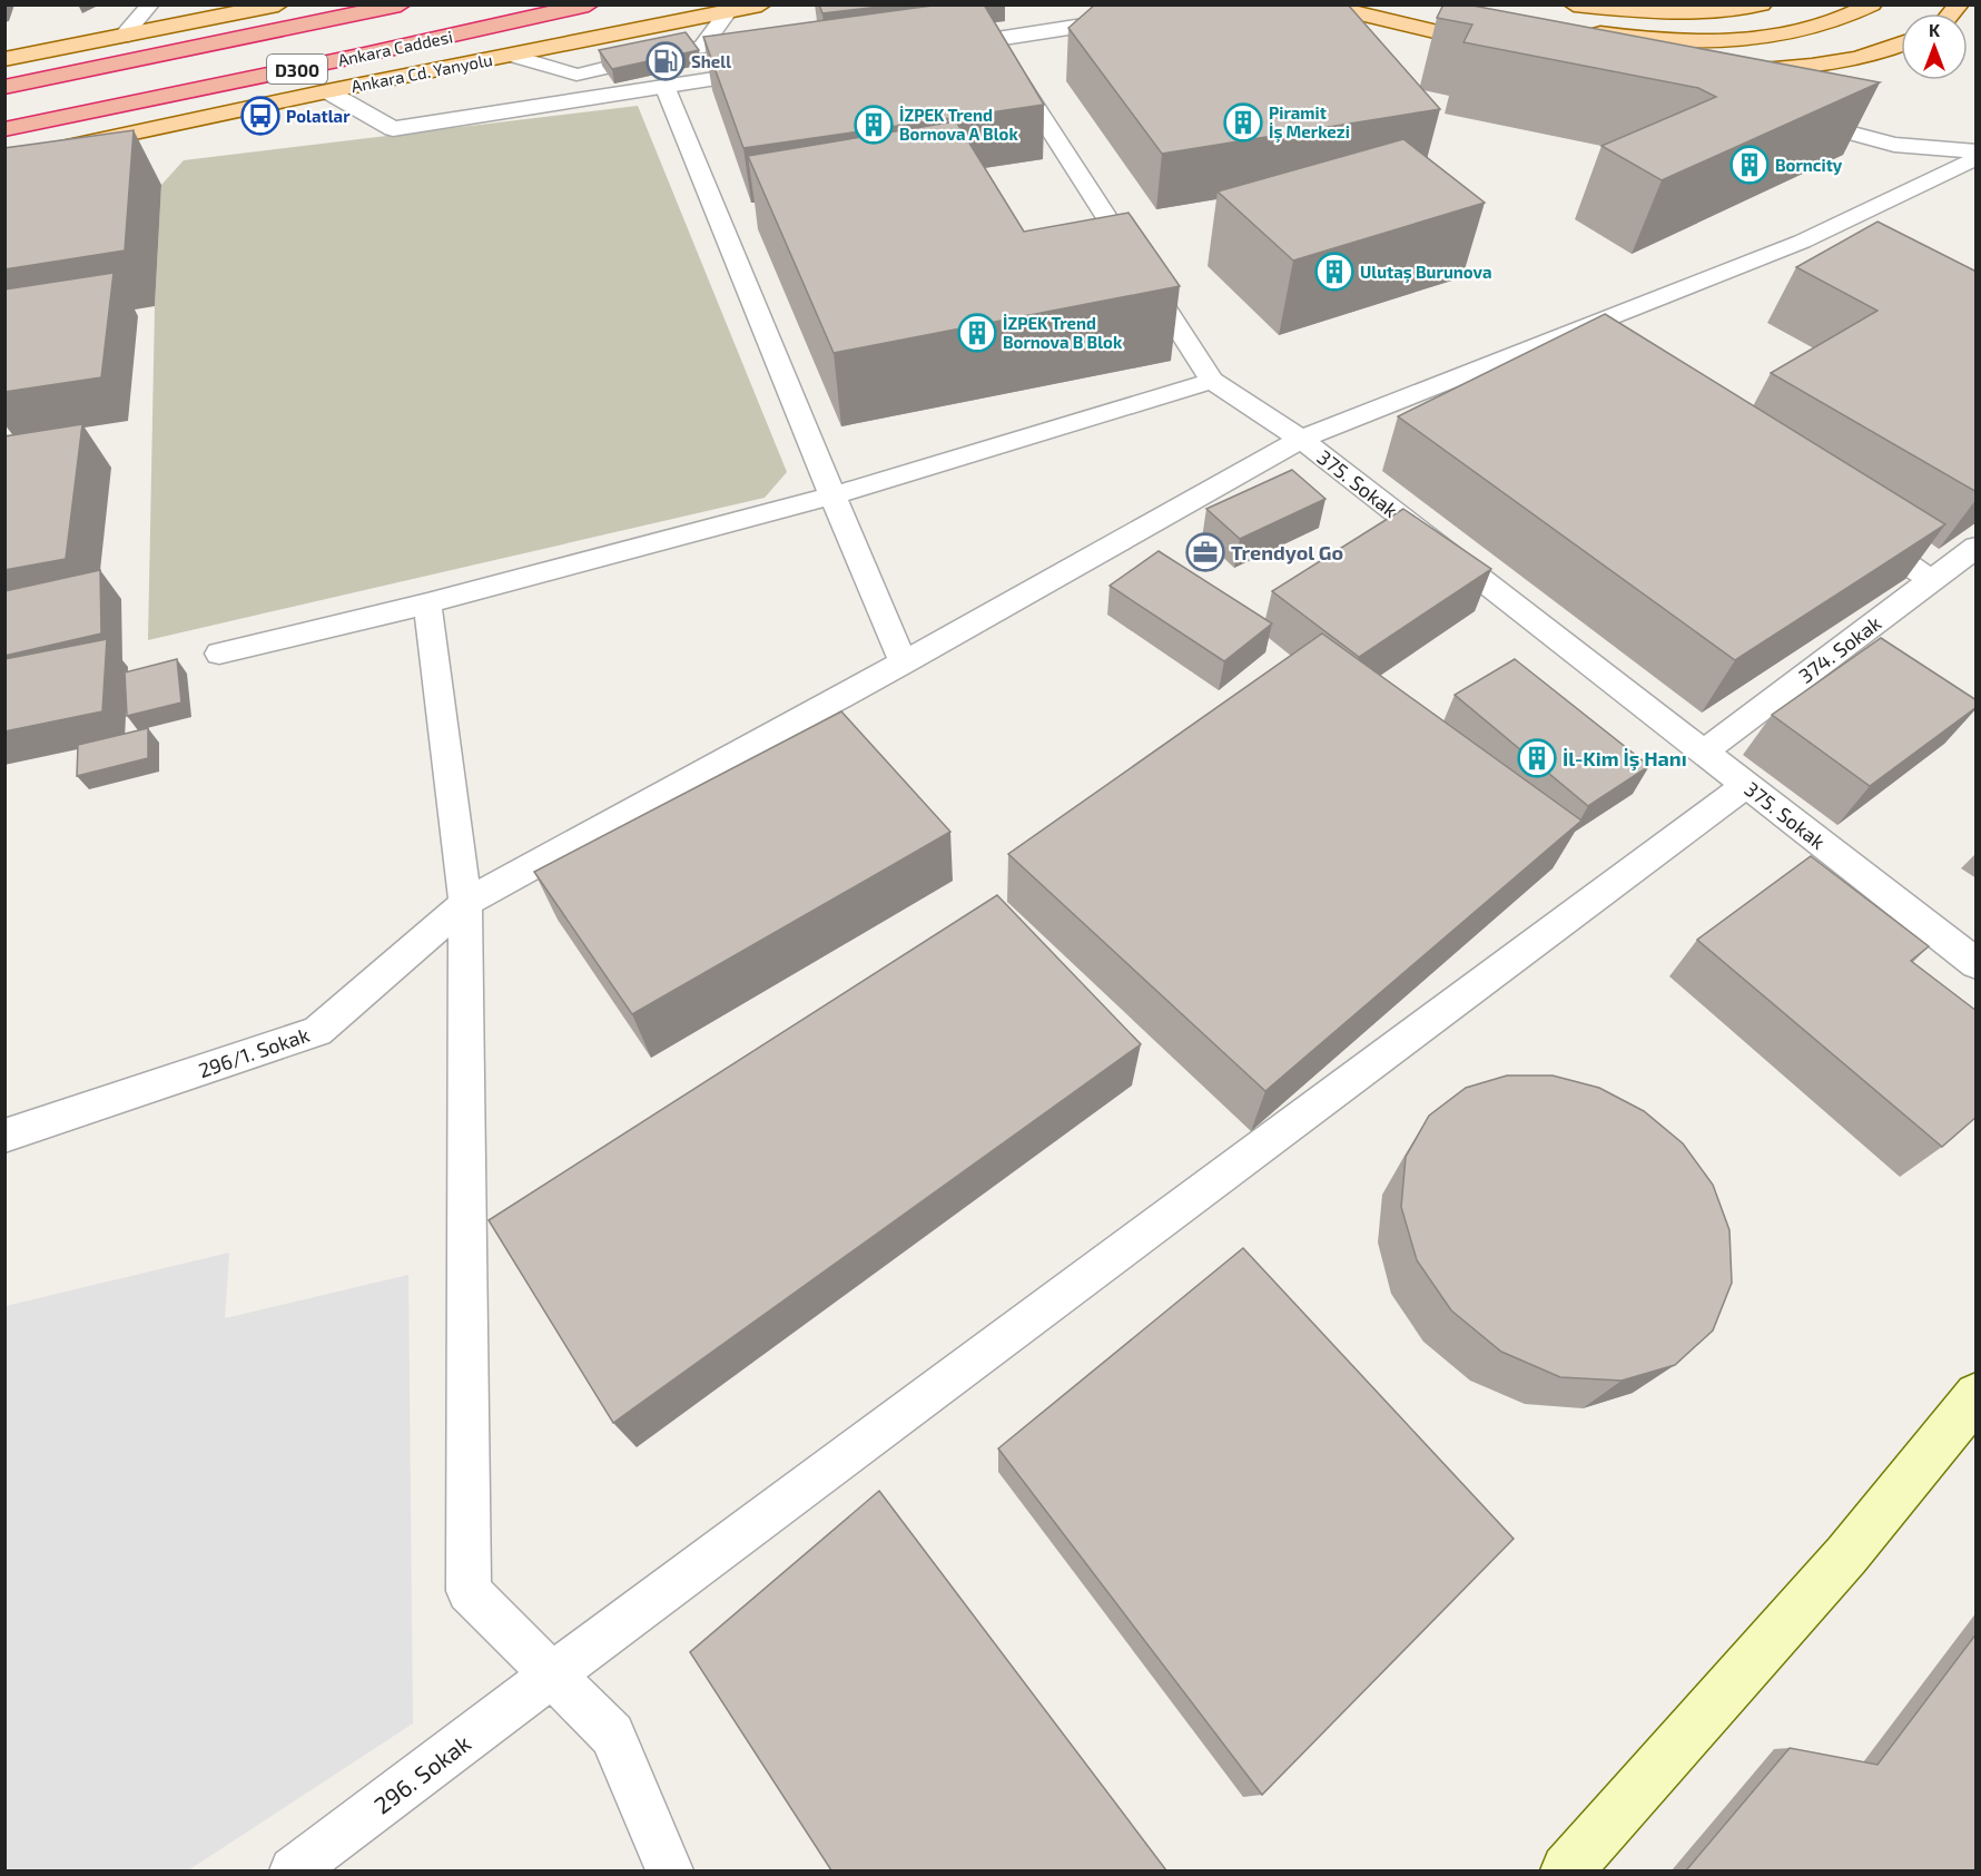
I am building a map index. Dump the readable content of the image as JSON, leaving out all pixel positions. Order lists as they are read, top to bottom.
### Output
{
  "streets": {
    "highway": ["Ankara Caddesi", "D300"],
    "main road": ["Ankara Cd. Yanyolu"],
    "lane": [
      "375. Sokak",
      "374. Sokak",
      "296/1. Sokak",
      "296. Sokak"
    ]
  },
  "crossings": [
    ["375. Sokak", "374. Sokak"],
    ["375. Sokak", "296/1. Sokak"],
    ["375. Sokak", "296. Sokak"]
  ],
  "places": {
    "fuel station": ["Shell"],
    "bus stop": ["Polatlar"],
    "building": [
      "Piramit İş Merkezi",
      "İZPEK Trend Bornova A Blok",
      "Borncity",
      "Ulutaş Burunova",
      "İZPEK Trend Bornova B Blok",
      "İl-Kim İş Hanı"
    ],
    "office": ["Trendyol Go"]
  },
  "north": "top"
}
